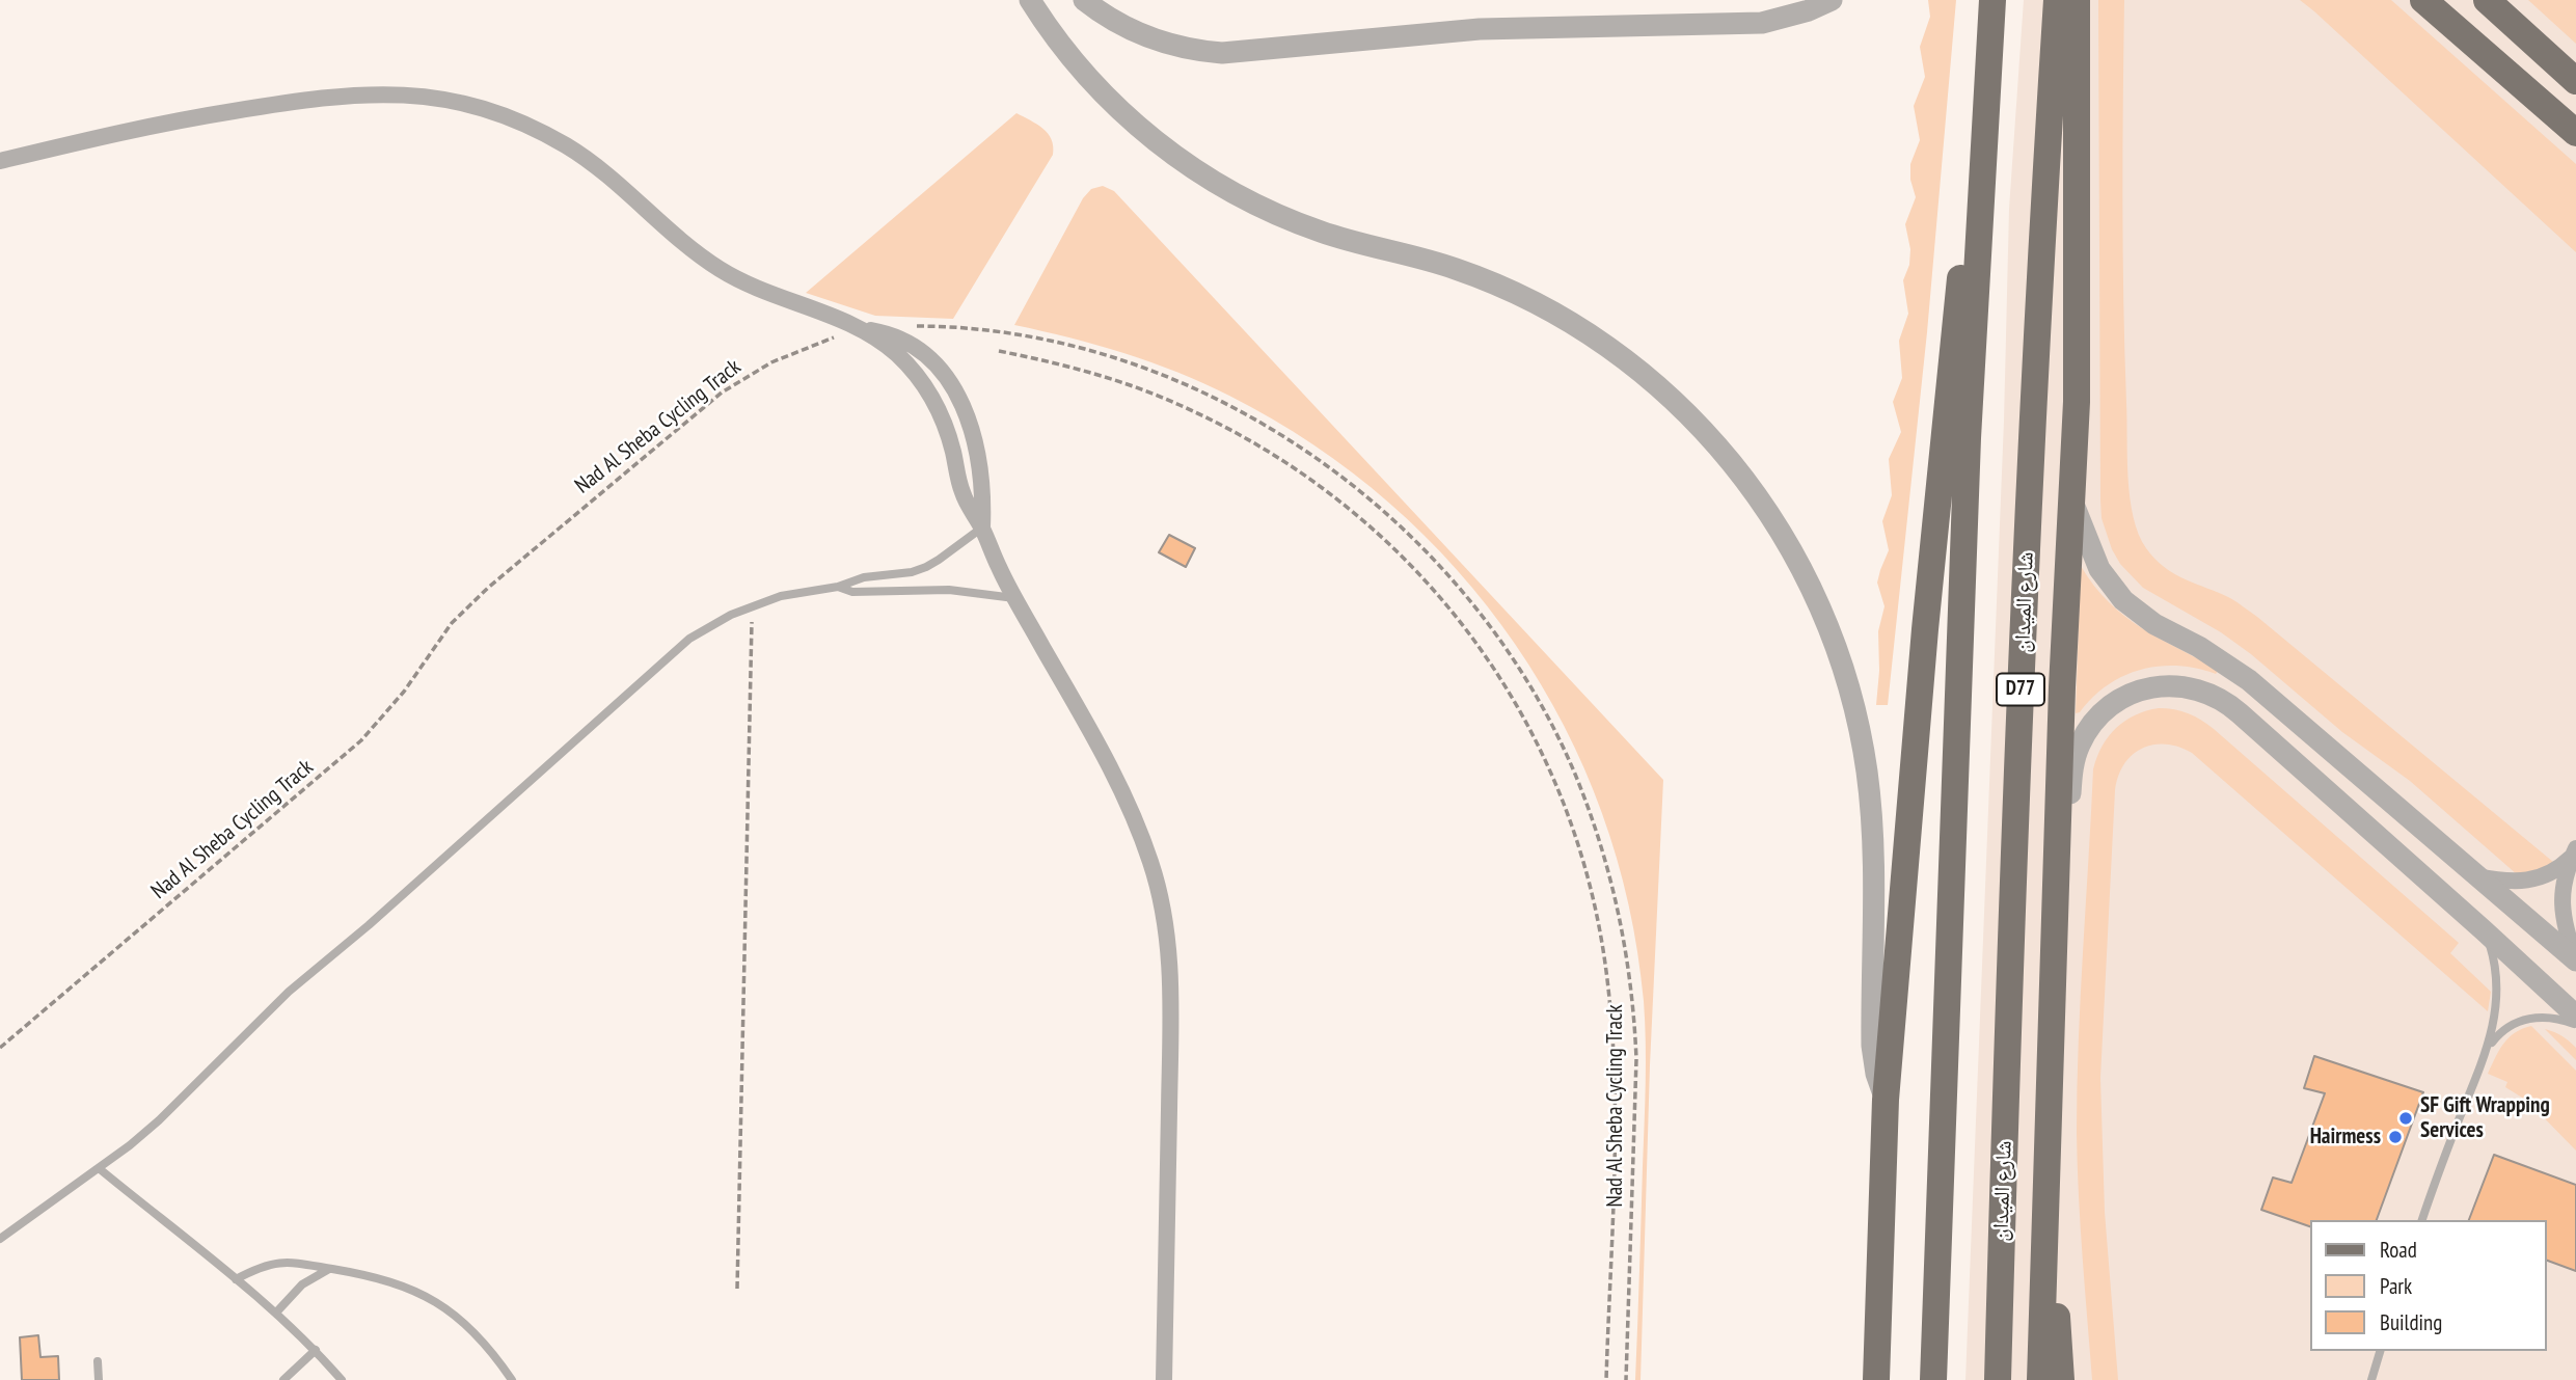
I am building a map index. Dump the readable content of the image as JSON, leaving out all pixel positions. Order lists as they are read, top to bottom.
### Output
{
  "streets": {
    "main road": ["شارع الميدان", "D77"],
    "path": ["Nad Al Sheba Cycling Track"]
  },
  "places": ["SF Gift Wrapping Services", "Hairmess"],
  "legend": ["Road", "Park", "Building"]
}
